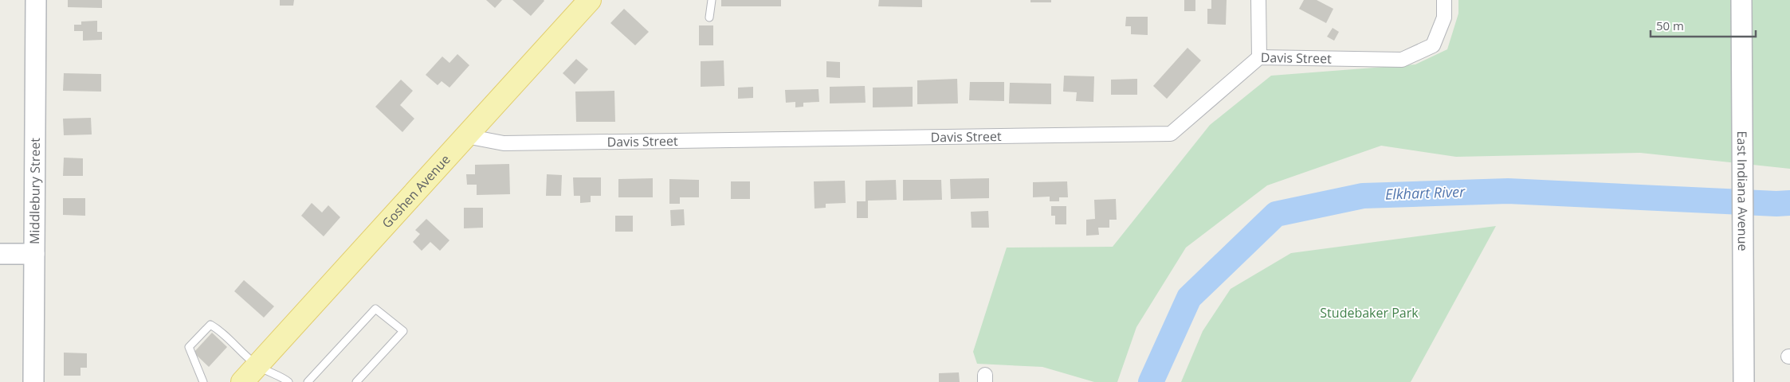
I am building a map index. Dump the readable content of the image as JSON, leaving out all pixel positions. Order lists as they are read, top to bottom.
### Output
{
  "streets": {
    "main road": ["Goshen Avenue"],
    "street": ["Davis Street", "Middlebury Street", "East Indiana Avenue"]
  },
  "crossings": [
    ["Davis Street", "Goshen Avenue"]
  ],
  "water": ["Elkhart River"],
  "parks": ["Studebaker Park"],
  "scale_bar": "50 m"
}
